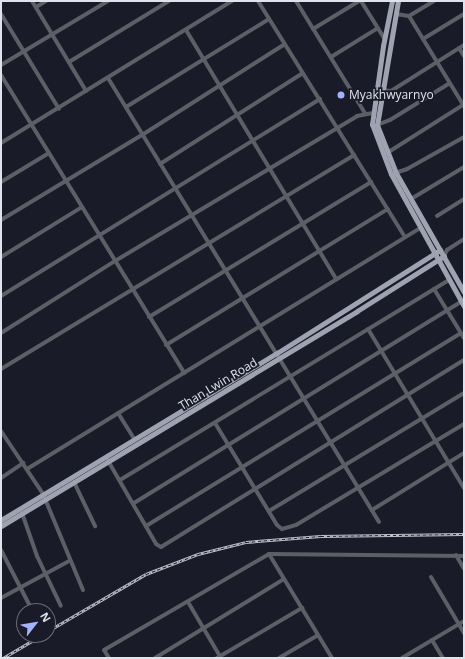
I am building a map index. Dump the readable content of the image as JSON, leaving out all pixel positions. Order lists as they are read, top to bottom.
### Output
{
  "streets": {
    "main road": ["Than Lwin Road"]
  },
  "places": ["Myakhwyarnyo"],
  "north": "top right"
}
